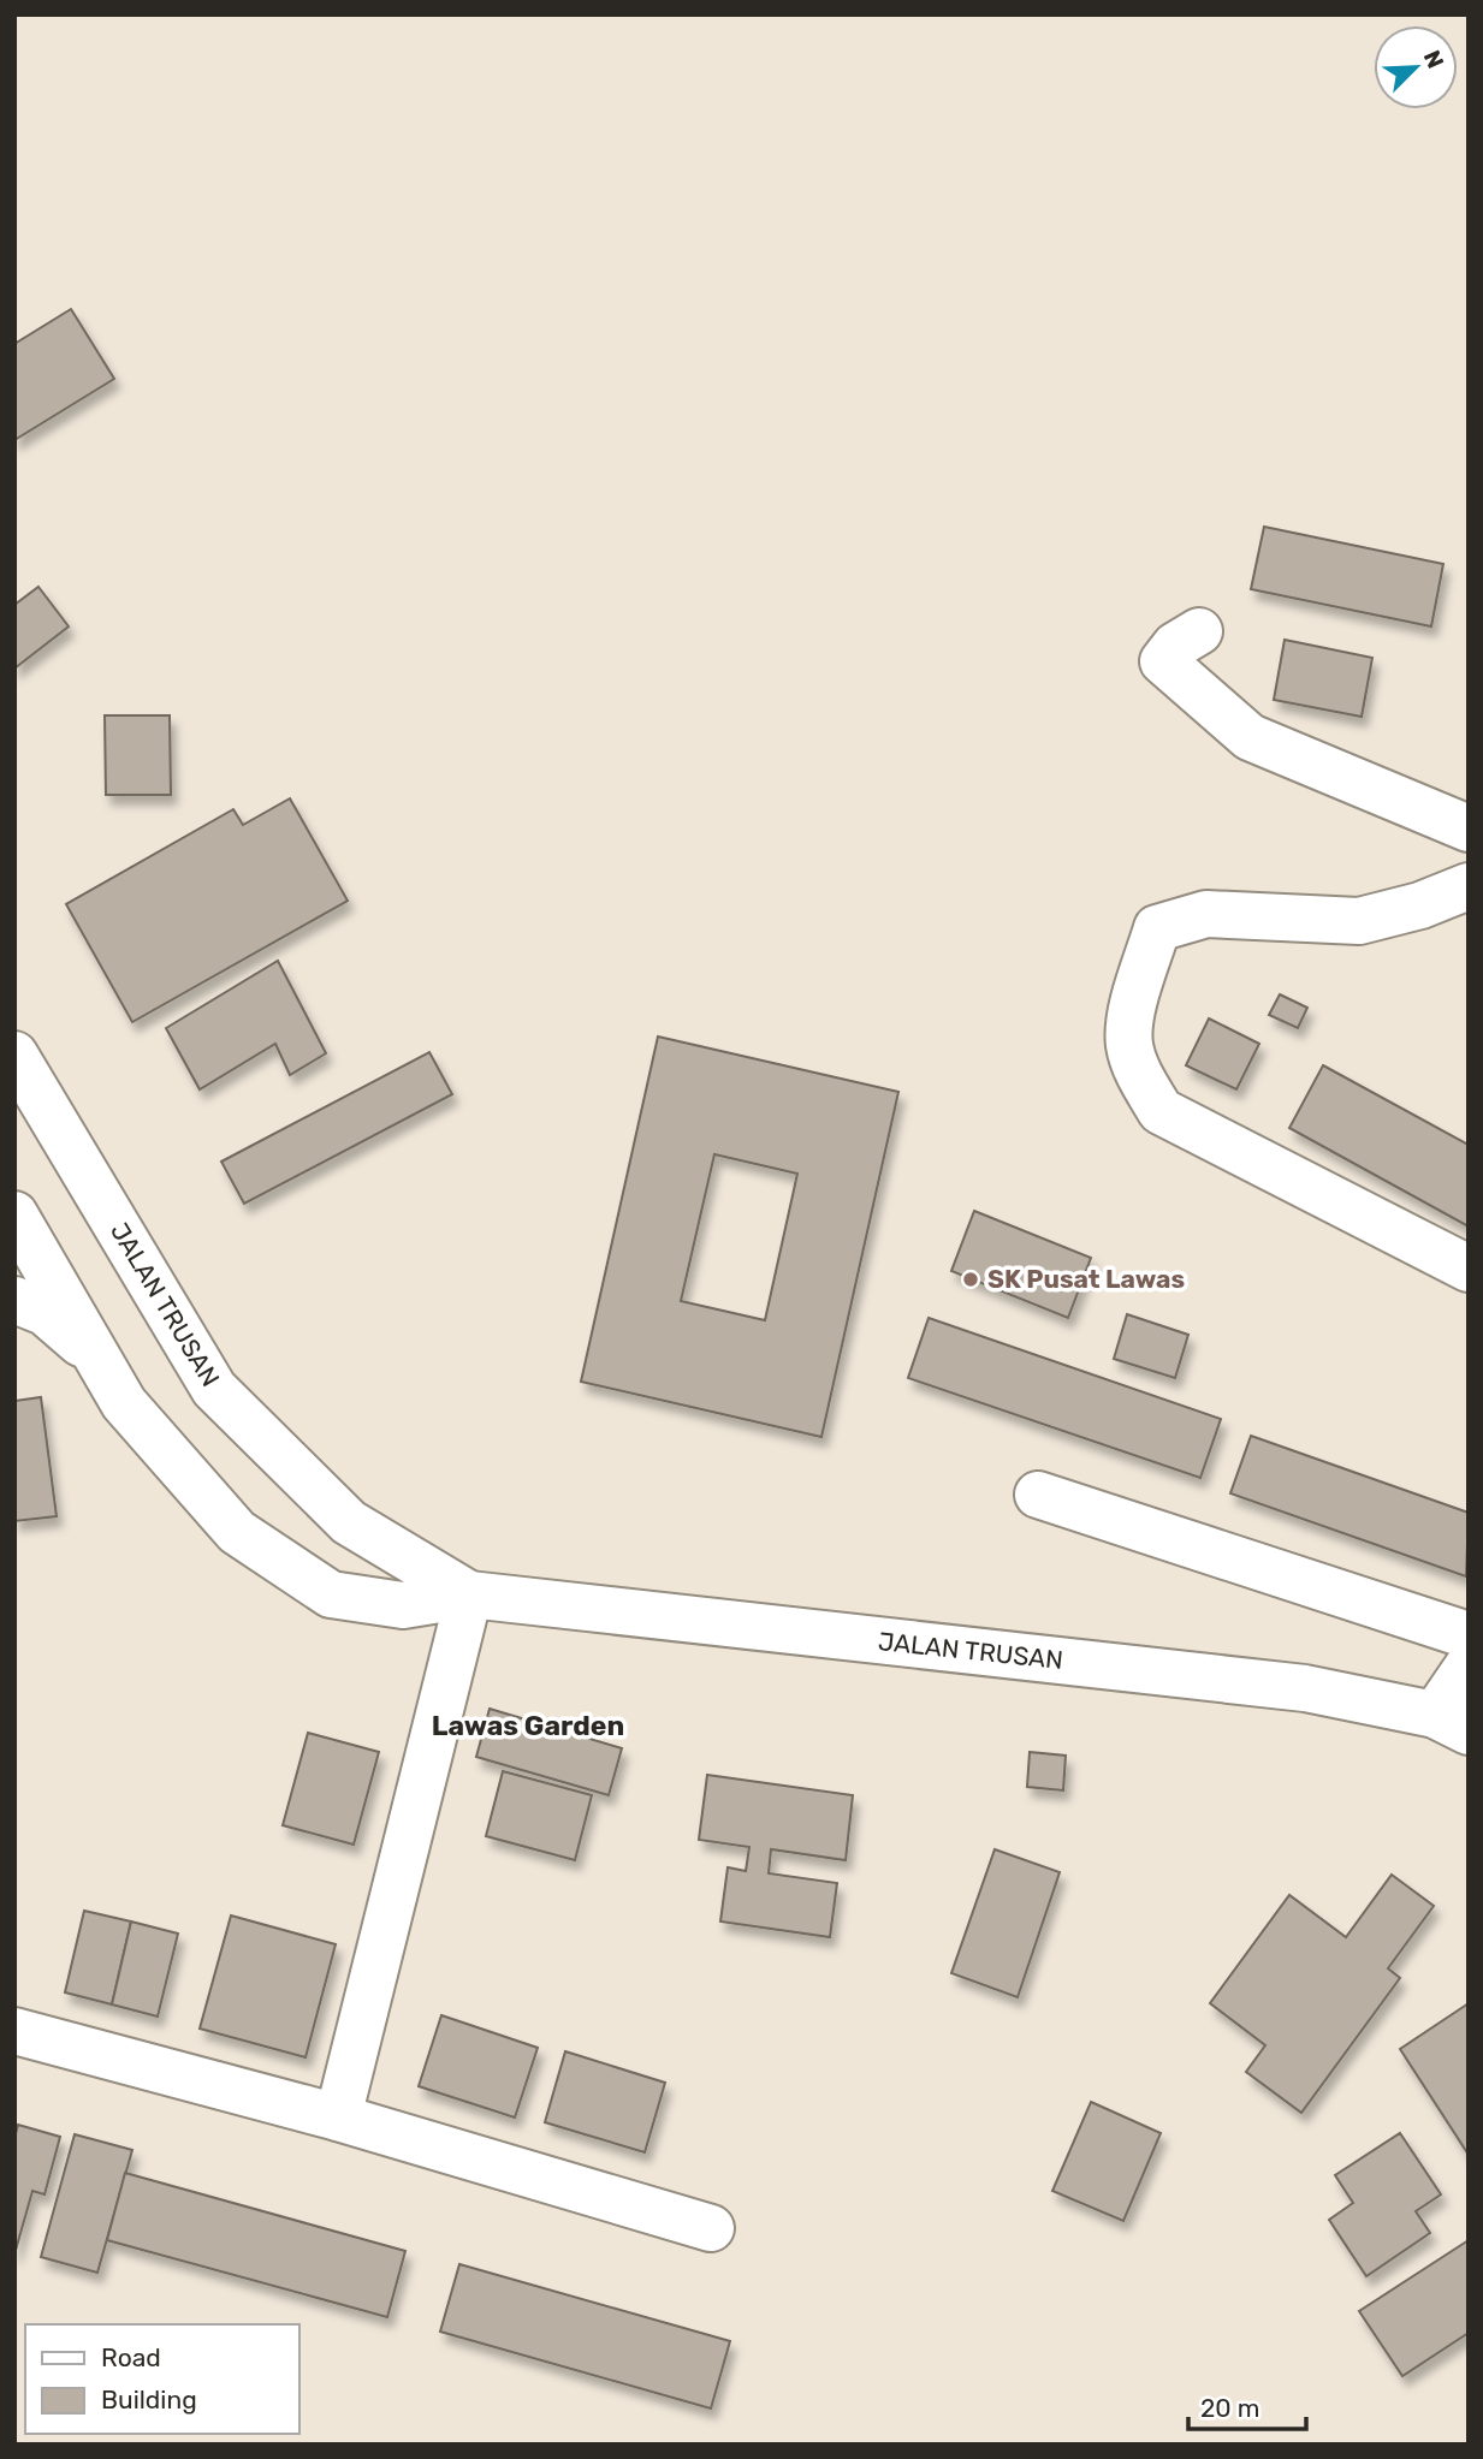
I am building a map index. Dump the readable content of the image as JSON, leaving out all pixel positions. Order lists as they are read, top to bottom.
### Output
{
  "streets": {
    "main road": ["JALAN TRUSAN"]
  },
  "districts": ["Lawas Garden"],
  "places": ["SK Pusat Lawas"],
  "legend": ["Road", "Building"],
  "scale_bar": "20 m",
  "north": "top right"
}
